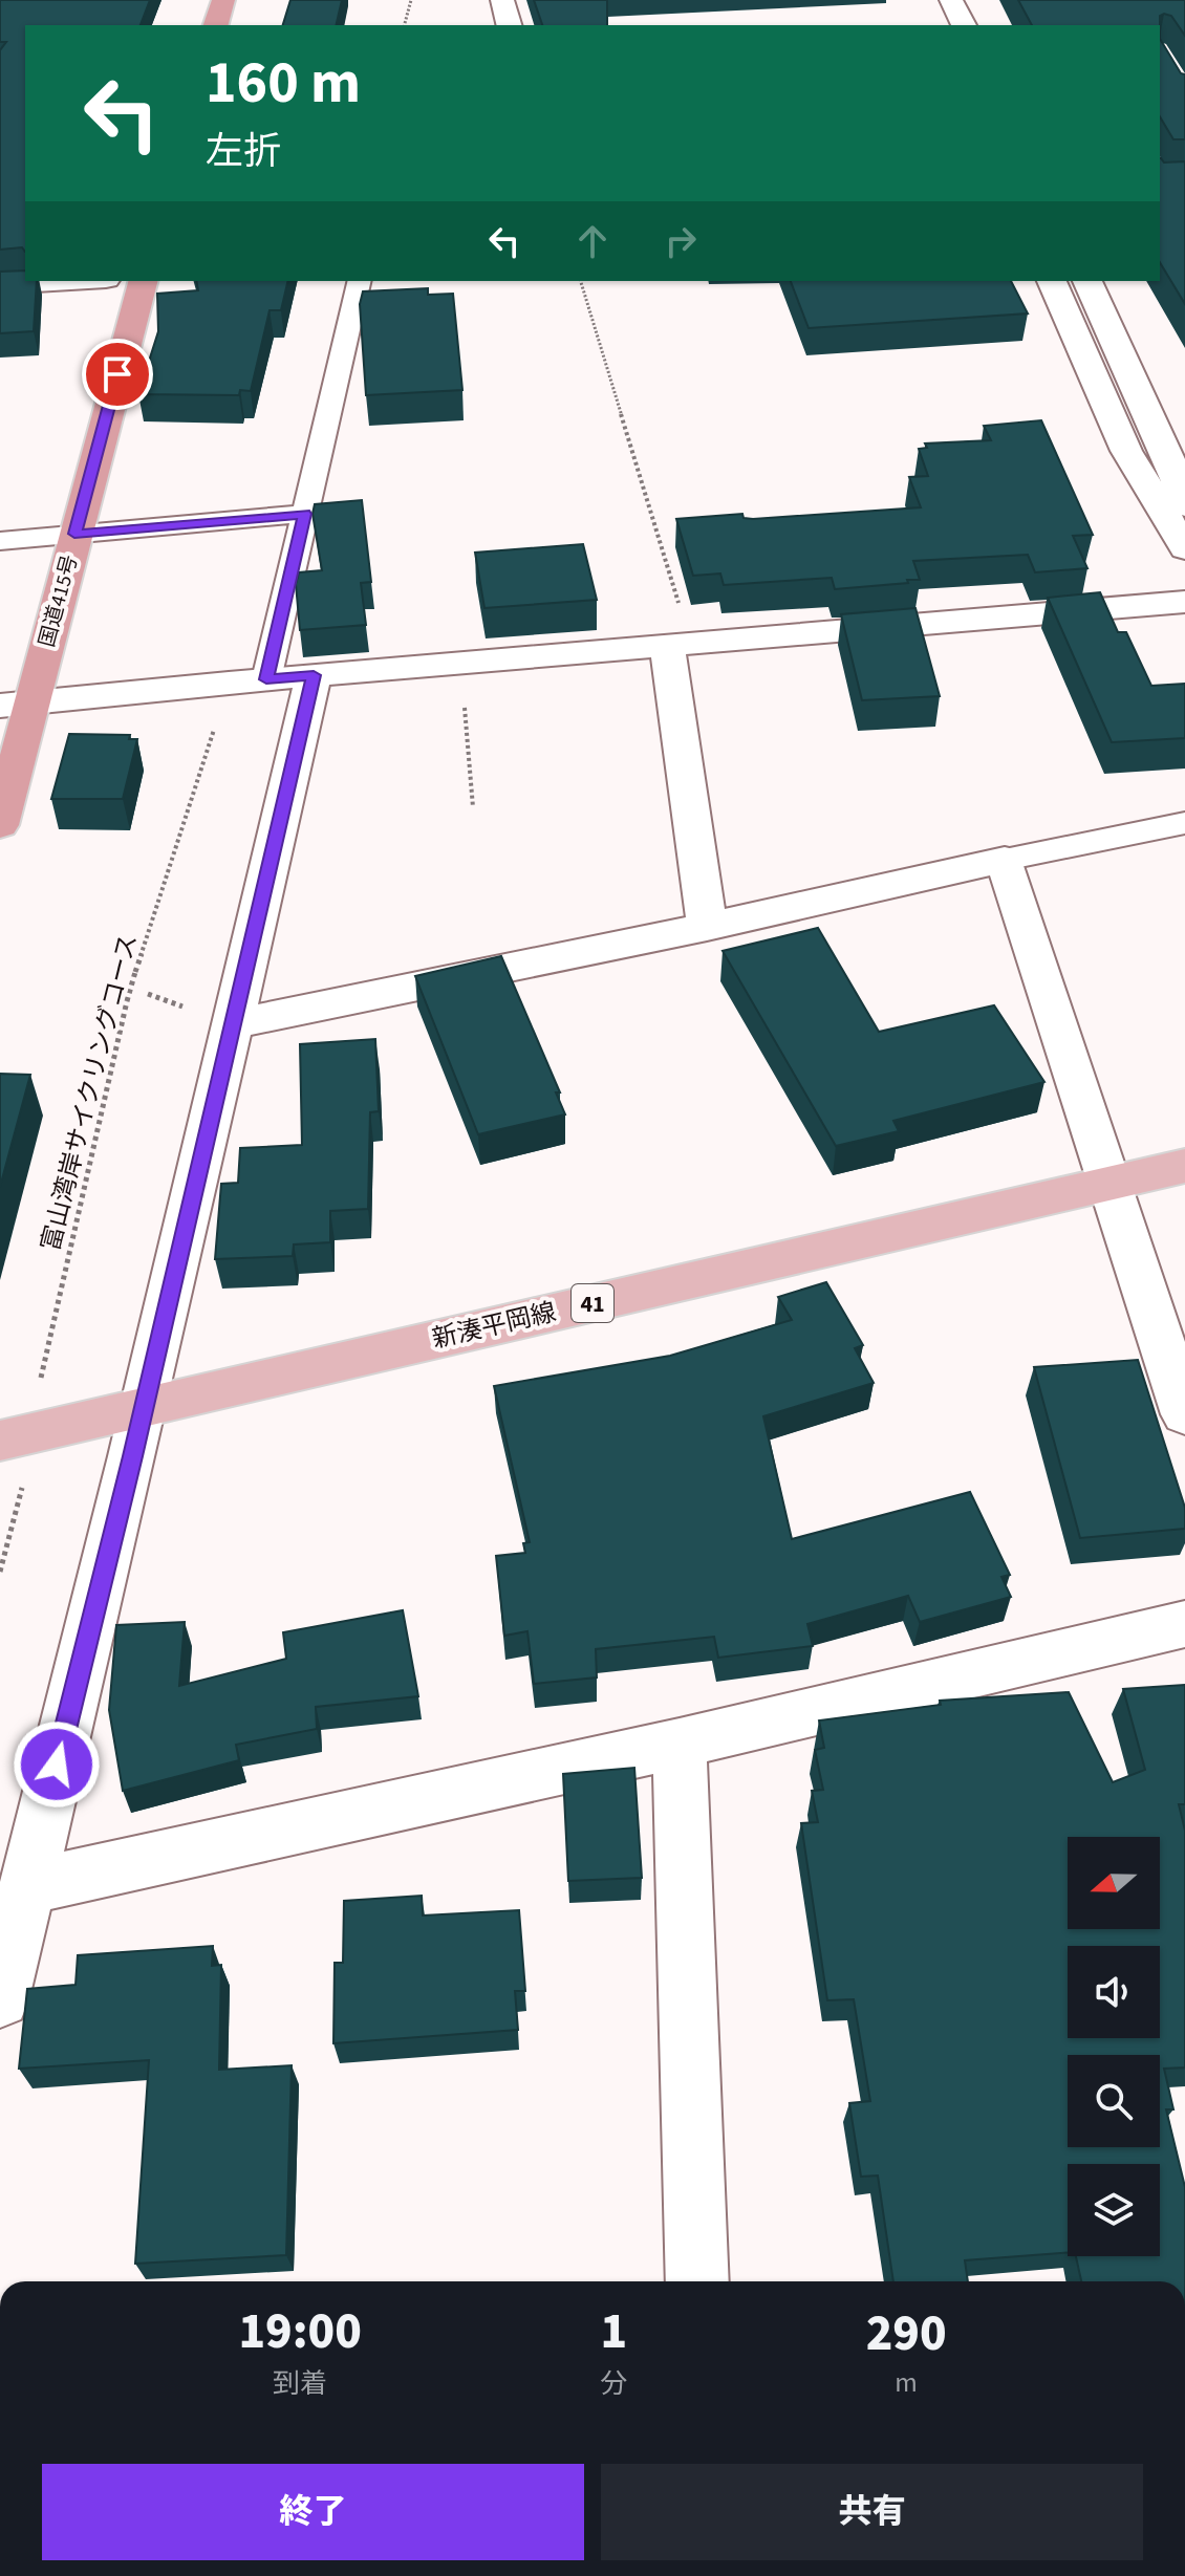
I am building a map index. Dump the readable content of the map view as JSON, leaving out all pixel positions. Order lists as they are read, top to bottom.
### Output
{
  "streets": {
    "highway": ["国道415号"],
    "main road": ["41", "新湊平岡線"],
    "path": ["富山湾岸サイクリングコース"]
  },
  "north": "left",
  "page": {
    "turn": ["160 m", "左折"],
    "eta": [
      "19:00",
      "到着",
      "1",
      "分",
      "290",
      "m"
    ],
    "buttons": ["終了", "共有"]
  }
}
